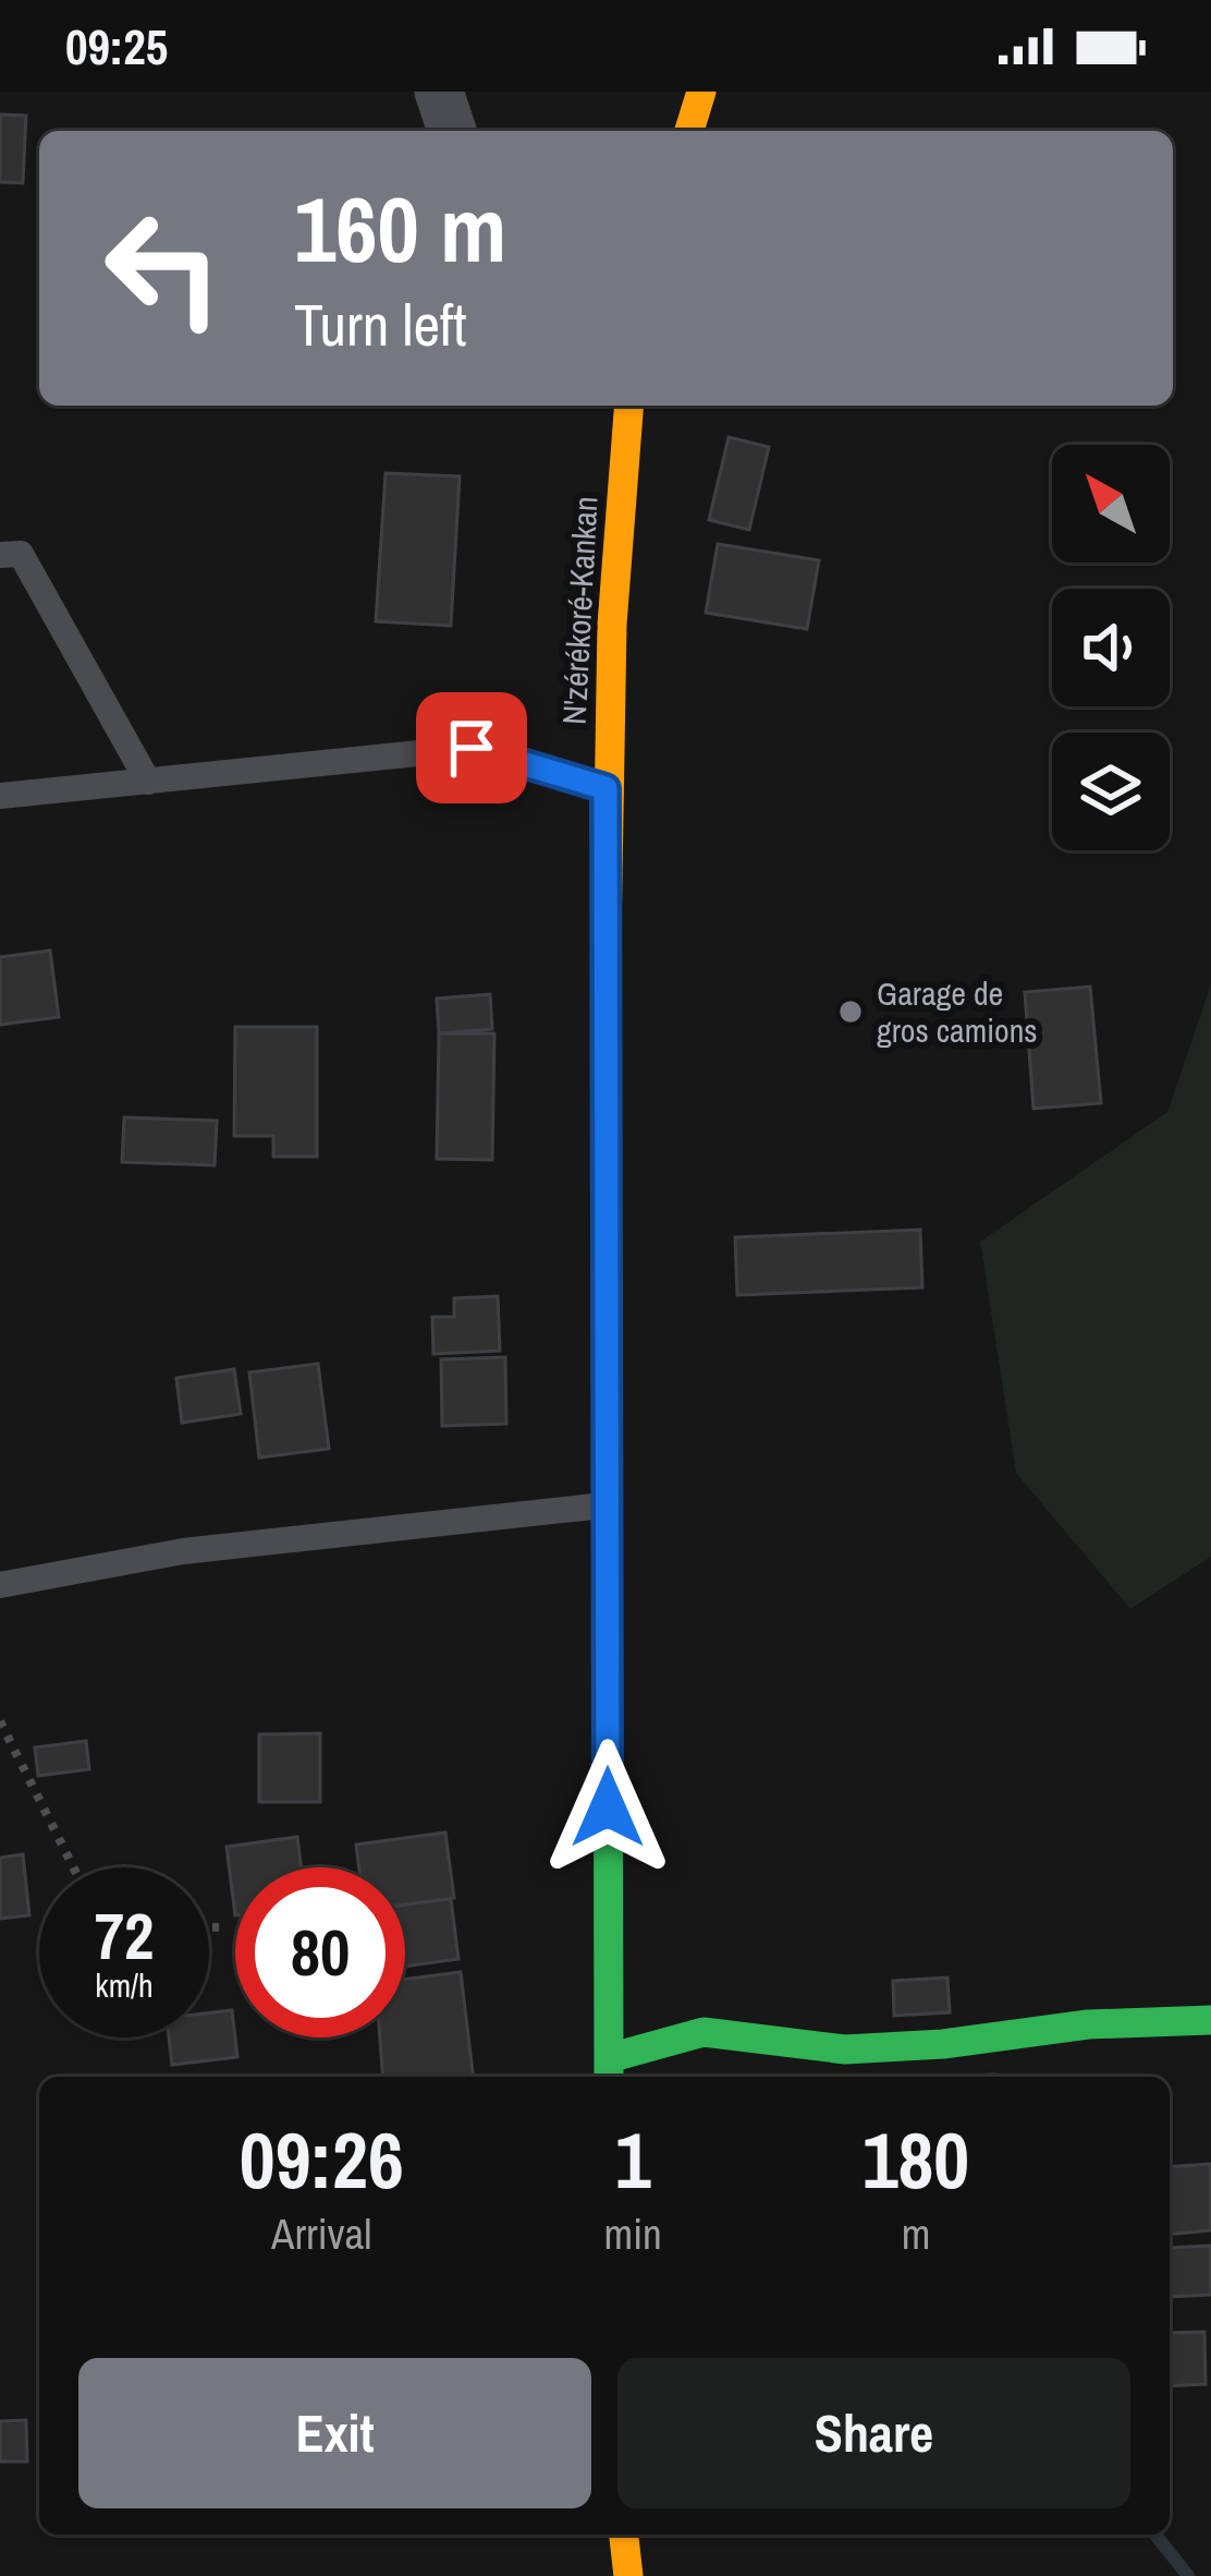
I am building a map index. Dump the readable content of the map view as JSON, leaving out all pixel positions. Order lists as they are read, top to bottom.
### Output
{
  "streets": {
    "main road": ["N'zérékoré-Kankan"]
  },
  "places": ["Garage de gros camions"],
  "north": "top left",
  "page": {
    "status": "09:25",
    "turn": ["160 m", "Turn left"],
    "speed": "72 km/h",
    "limit": "80",
    "eta": [
      "09:26",
      "Arrival",
      "1",
      "min",
      "180",
      "m"
    ],
    "buttons": ["Exit", "Share"]
  }
}
